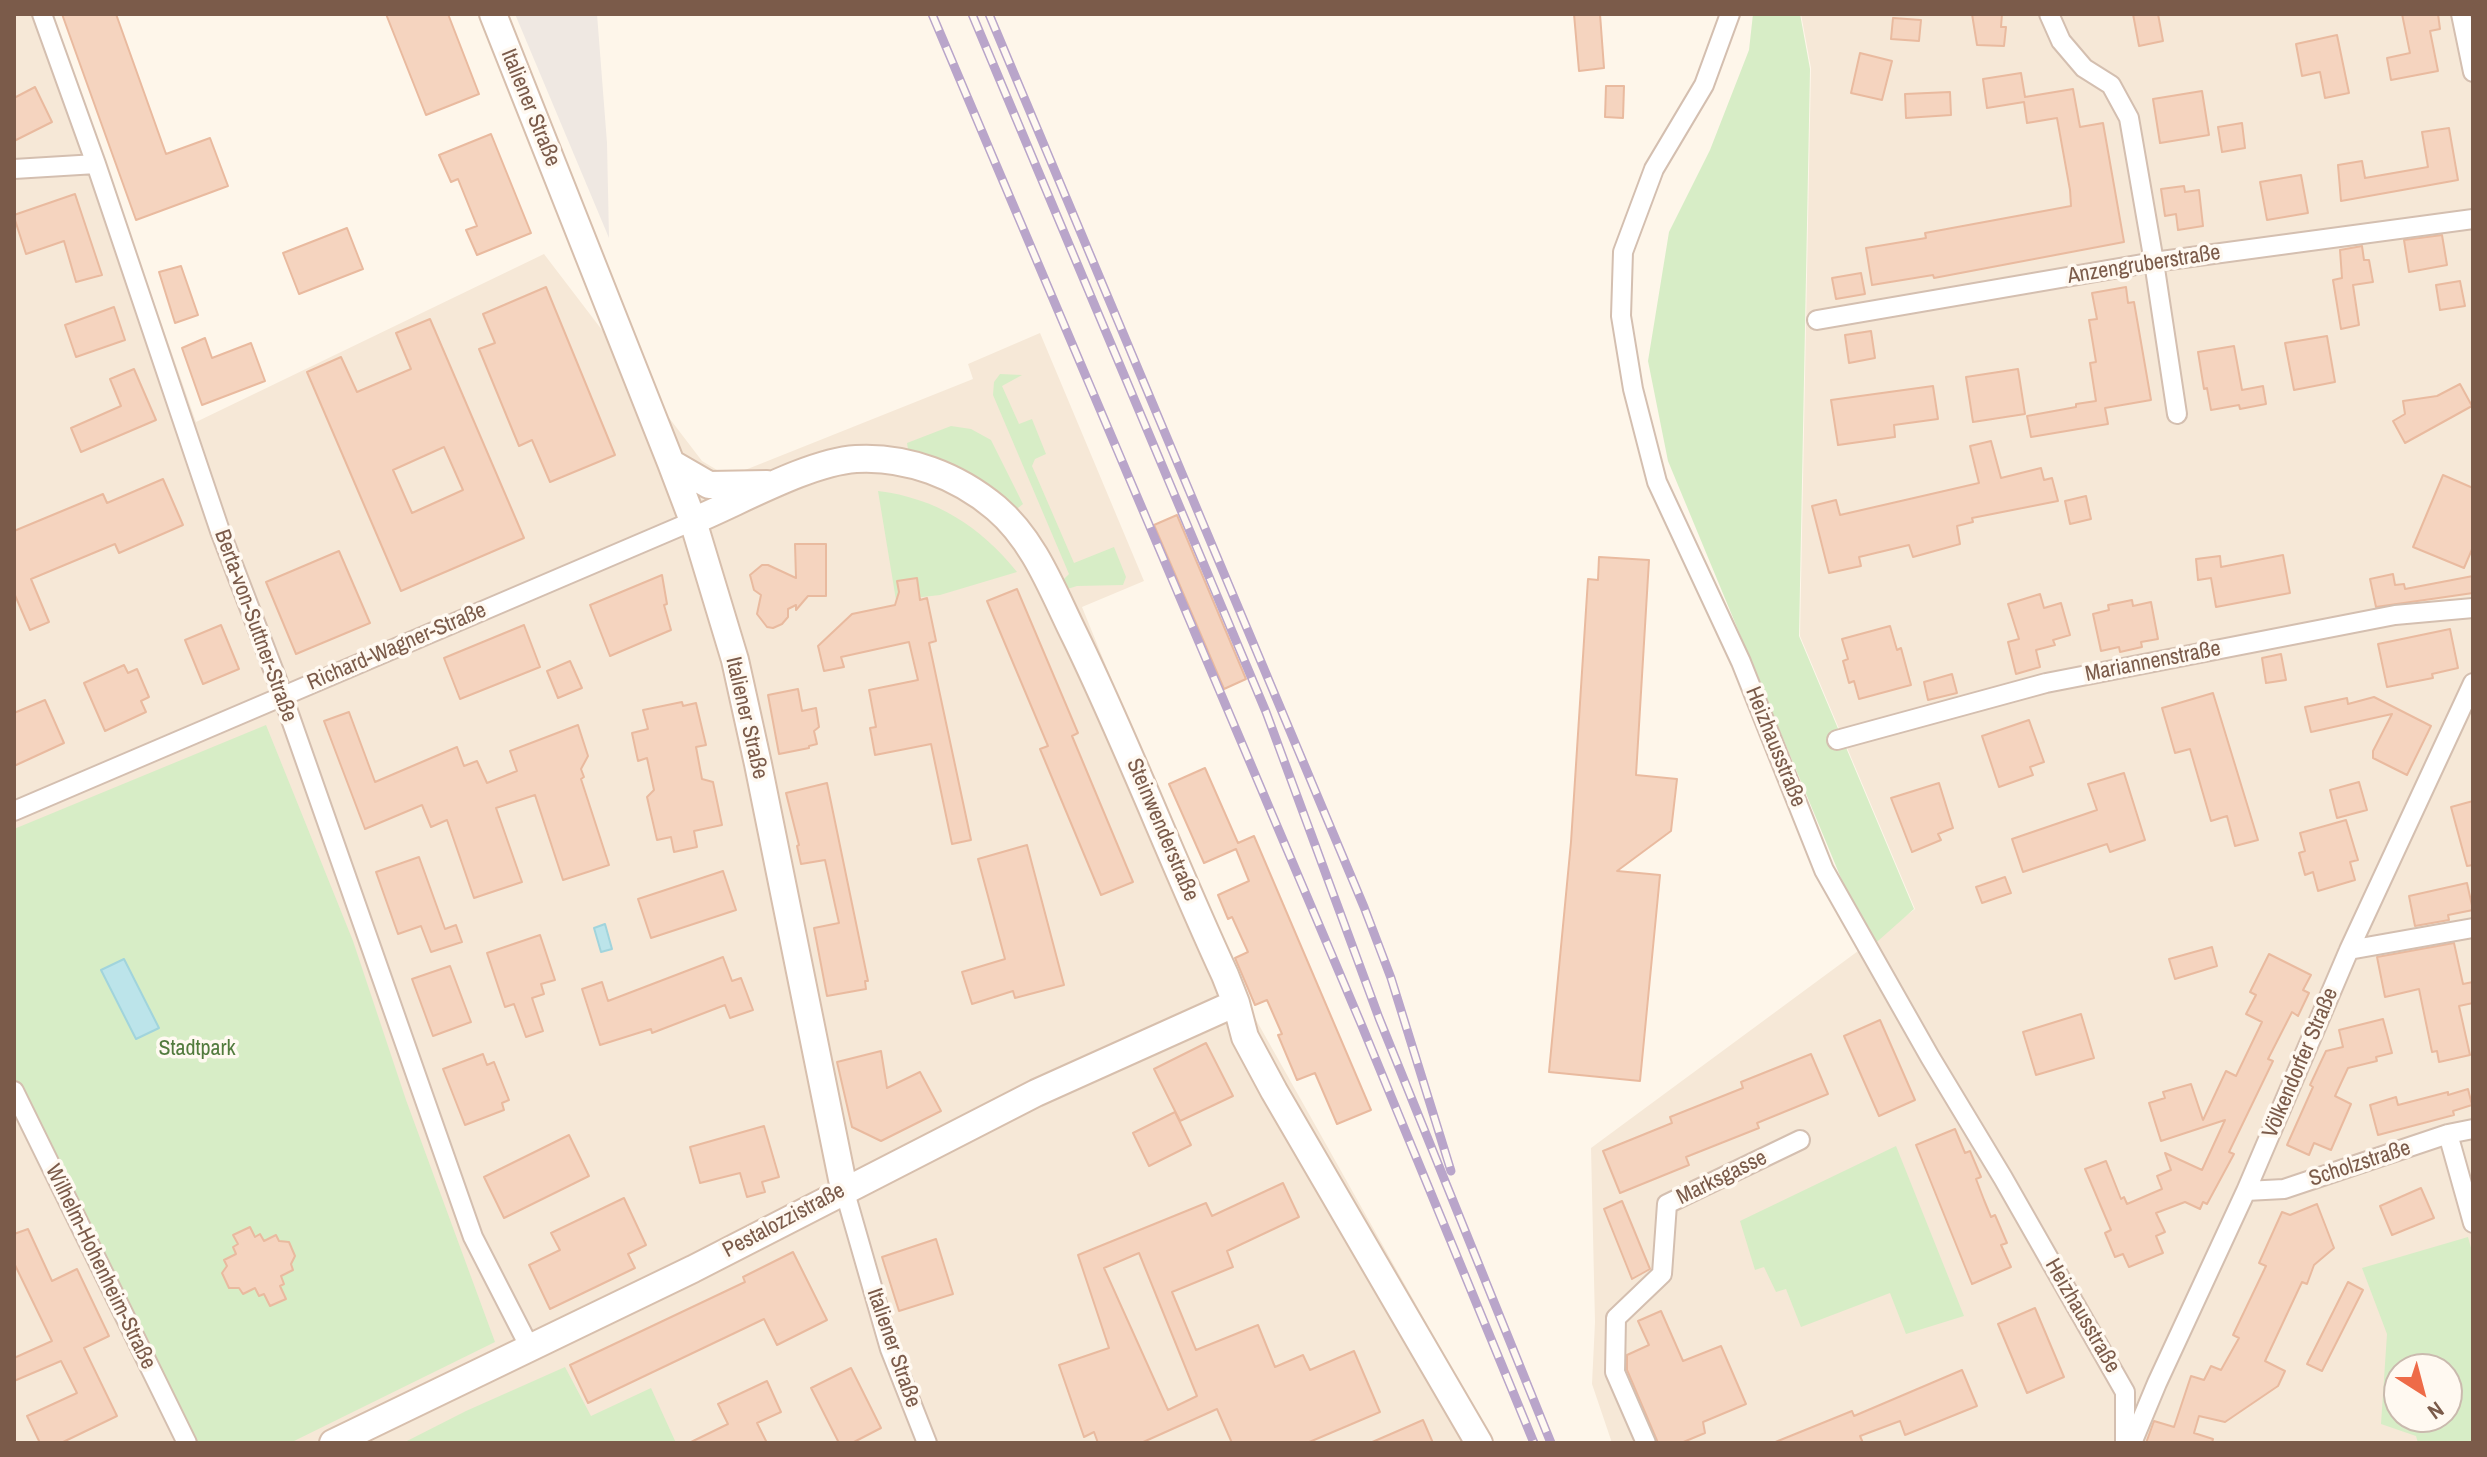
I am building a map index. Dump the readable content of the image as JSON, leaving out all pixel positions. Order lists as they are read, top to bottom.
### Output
{
  "streets": {
    "street": [
      "Italiener Straße",
      "Anzengruberstraße",
      "Berta-von-Suttner-Straße",
      "Richard-Wagner-Straße",
      "Mariannenstraße",
      "Heizhausstraße",
      "Steinwenderstraße",
      "Völkendorfer Straße",
      "Scholzstraße",
      "Marksgasse",
      "Pestalozzistraße",
      "Wilhelm-Hohenheim-Straße"
    ]
  },
  "crossings": [
    ["Italiener Straße", "Richard-Wagner-Straße"],
    ["Italiener Straße", "Steinwenderstraße"],
    ["Italiener Straße", "Pestalozzistraße"],
    ["Berta-von-Suttner-Straße", "Richard-Wagner-Straße"],
    ["Berta-von-Suttner-Straße", "Pestalozzistraße"],
    ["Richard-Wagner-Straße", "Steinwenderstraße"],
    ["Steinwenderstraße", "Pestalozzistraße"],
    ["Völkendorfer Straße", "Scholzstraße"]
  ],
  "parks": ["Stadtpark"],
  "north": "bottom right"
}
